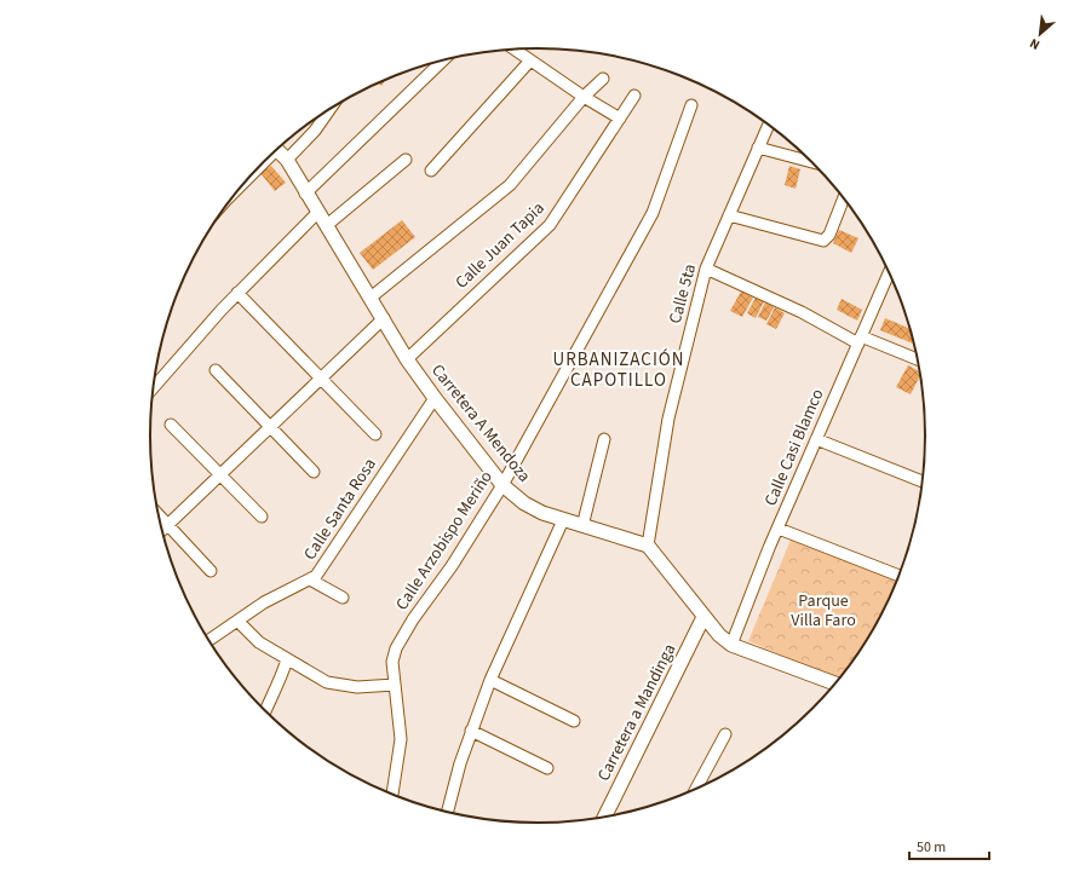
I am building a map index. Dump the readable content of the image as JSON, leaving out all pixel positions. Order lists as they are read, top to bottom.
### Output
{
  "streets": {
    "street": [
      "Calle Juan Tapia",
      "Calle 5ta",
      "Carretera A Mendoza",
      "Calle Casi Blamco",
      "Calle Santa Rosa",
      "Calle Arzobispo Meriño",
      "Carretera a Mandinga"
    ]
  },
  "crossings": [
    ["Calle Juan Tapia", "Carretera A Mendoza"],
    ["Calle 5ta", "Carretera A Mendoza"],
    ["Carretera A Mendoza", "Calle Santa Rosa"],
    ["Carretera A Mendoza", "Calle Arzobispo Meriño"]
  ],
  "districts": ["URBANIZACIÓN CAPOTILLO"],
  "parks": ["Parque Villa Faro"],
  "scale_bar": "50 m",
  "north": "bottom left"
}
